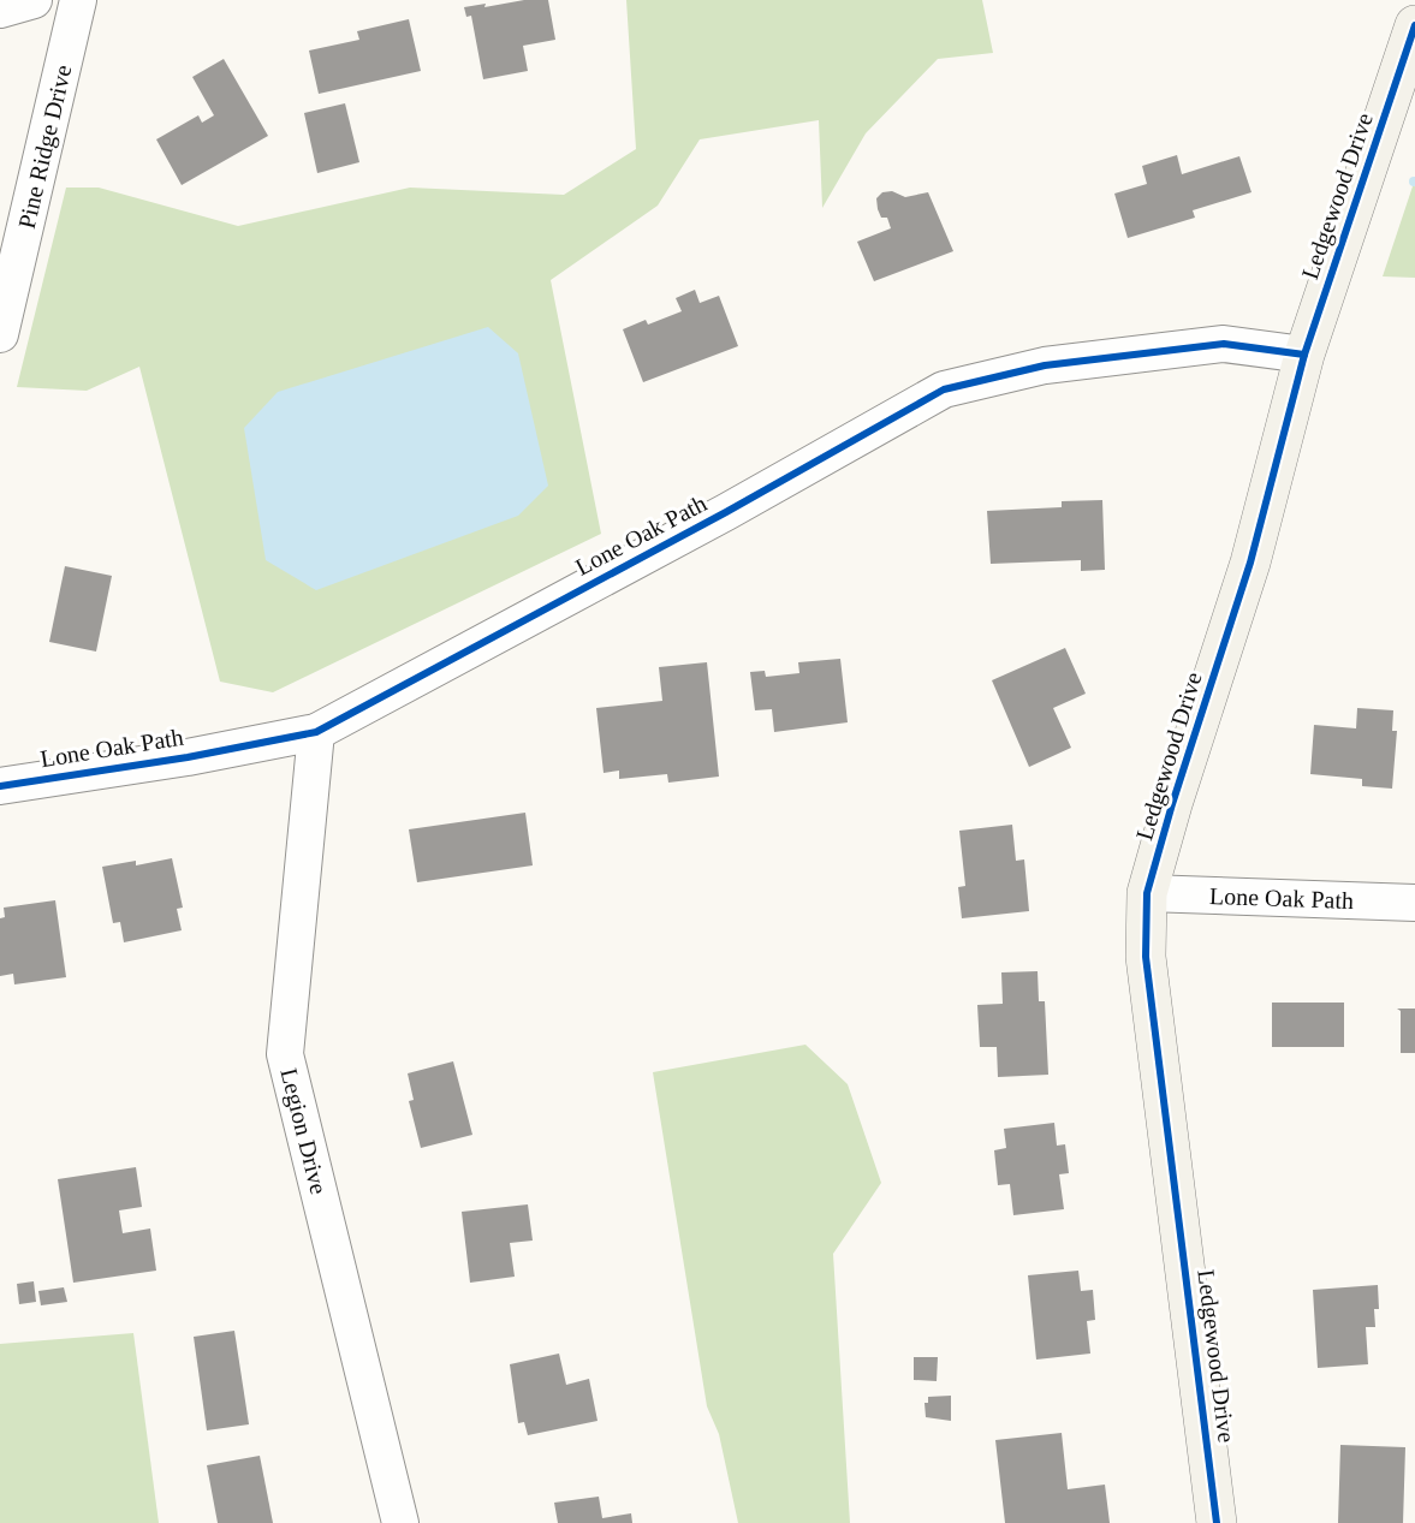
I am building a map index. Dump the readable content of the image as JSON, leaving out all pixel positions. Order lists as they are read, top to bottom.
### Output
{
  "streets": {
    "street": [
      "Pine Ridge Drive",
      "Ledgewood Drive",
      "Lone Oak Path",
      "Legion Drive"
    ]
  },
  "crossings": [
    ["Ledgewood Drive", "Lone Oak Path"],
    ["Lone Oak Path", "Legion Drive"]
  ]
}
